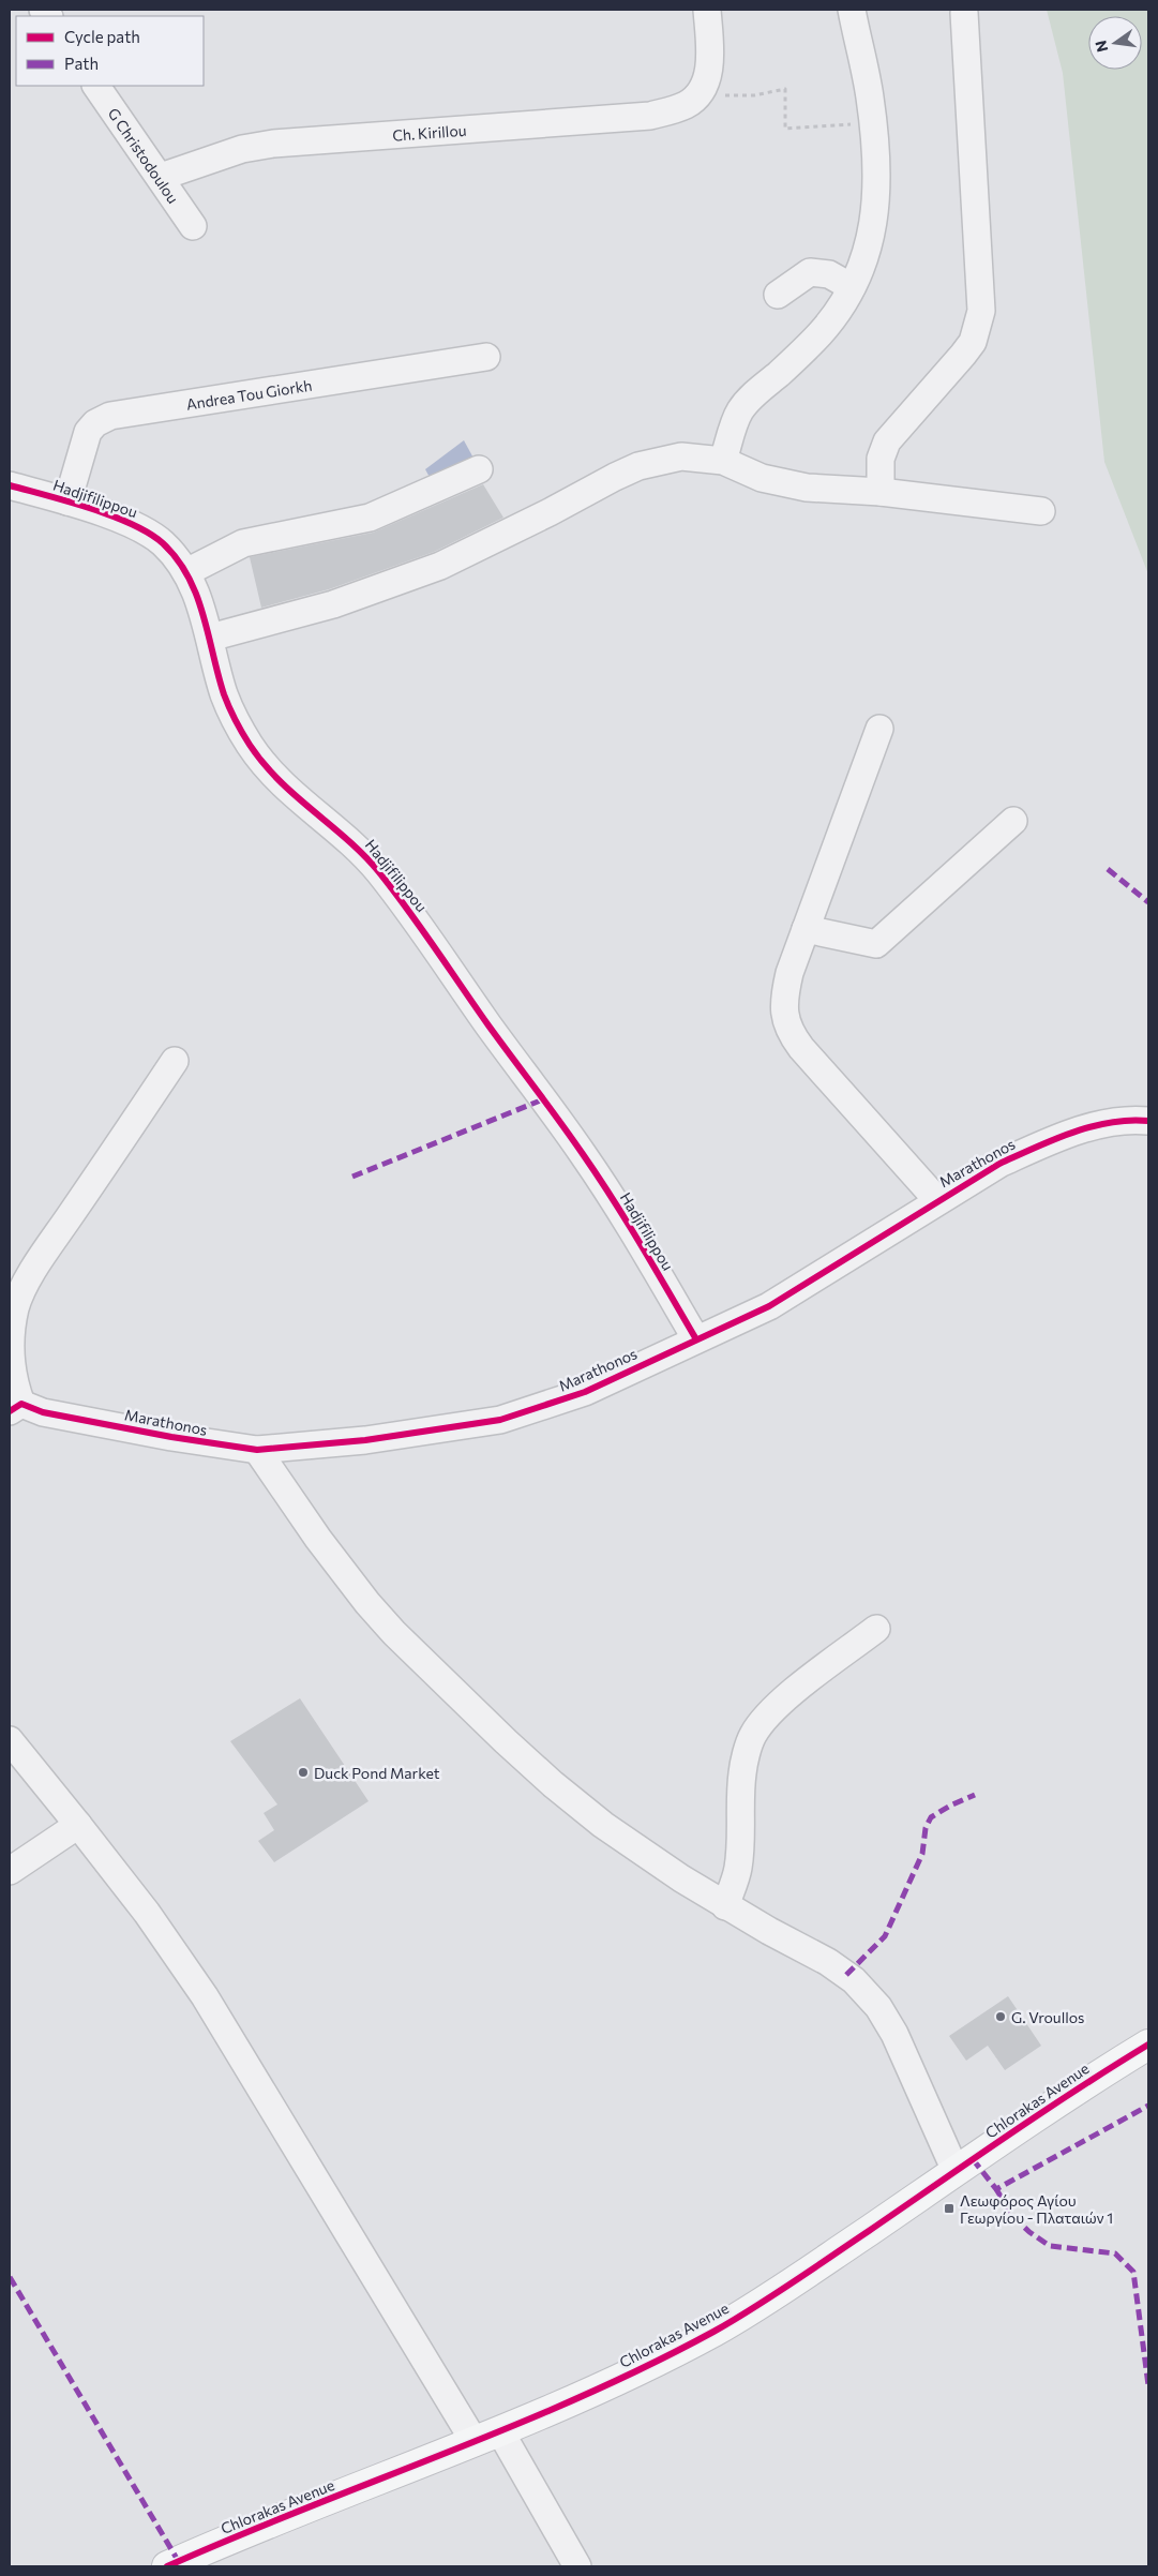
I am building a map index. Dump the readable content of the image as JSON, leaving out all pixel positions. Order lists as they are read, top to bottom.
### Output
{
  "streets": {
    "main road": ["Chlorakas Avenue"],
    "street": [
      "Ch. Kirillou",
      "G Christodoulou",
      "Andrea Tou Giorkh",
      "Hadjifilippou",
      "Marathonos"
    ]
  },
  "crossings": [
    ["Ch. Kirillou", "G Christodoulou"],
    ["Andrea Tou Giorkh", "Hadjifilippou"],
    ["Hadjifilippou", "Marathonos"]
  ],
  "places": {
    "other": ["Duck Pond Market", "G. Vroullos"],
    "transit": ["Λεωφόρος Αγίου Γεωργίου - Πλαταιών 1"]
  },
  "legend": ["Cycle path", "Path"],
  "north": "left"
}
